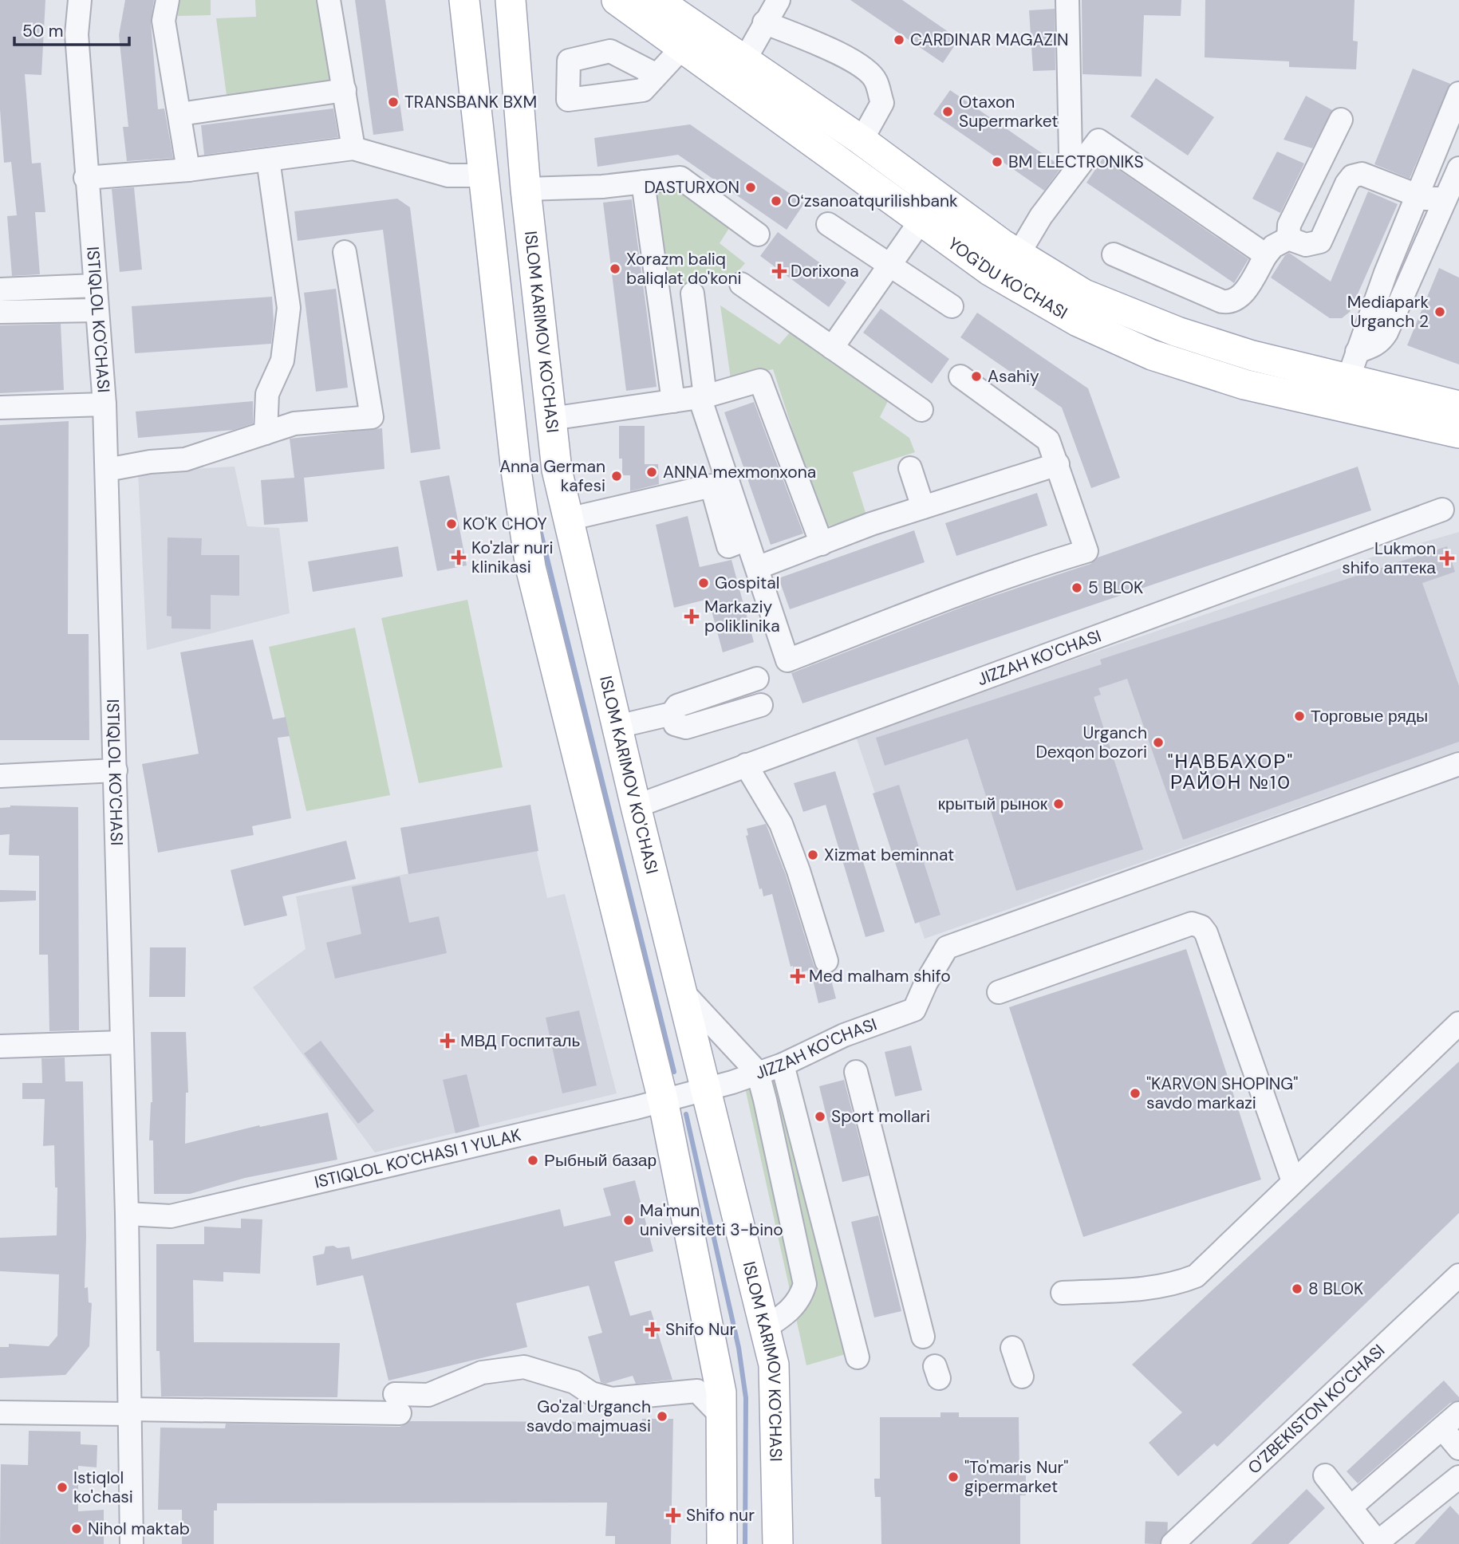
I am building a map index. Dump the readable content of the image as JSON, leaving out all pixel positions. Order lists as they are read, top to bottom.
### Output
{
  "streets": {
    "main road": ["YOG'DU KO'CHASI", "ISLOM KARIMOV KO'CHASI"],
    "street": [
      "ISTIQLOL KO'CHASI",
      "JIZZAH KO'CHASI",
      "ISTIQLOL KO'CHASI 1 YULAK",
      "O’ZBEKISTON KO‘CHASI"
    ]
  },
  "crossings": [
    ["ISTIQLOL KO'CHASI", "ISTIQLOL KO'CHASI 1 YULAK"],
    ["ISLOM KARIMOV KO'CHASI", "JIZZAH KO'CHASI"],
    ["ISLOM KARIMOV KO'CHASI", "ISTIQLOL KO'CHASI 1 YULAK"],
    ["JIZZAH KO'CHASI", "ISTIQLOL KO'CHASI 1 YULAK"]
  ],
  "districts": ["\"НАВБАХОР\" РАЙОН №10"],
  "places": {
    "other": [
      "CARDINAR MAGAZIN",
      "TRANSBANK BXM",
      "Otaxon Supermarket",
      "BM ELECTRONIKS",
      "DASTURXON",
      "Oʻzsanoatqurilishbank",
      "Xorazm baliq baliqlat do'koni",
      "Mediapark Urganch 2",
      "Asahiy",
      "ANNA mexmonxona",
      "Anna German kafesi",
      "KO'K CHOY",
      "Gospital",
      "5 BLOK",
      "Торговые ряды",
      "Urganch Dexqon bozori",
      "крытый рынок",
      "Xizmat beminnat",
      "\"KARVON SHOPING\" savdo markazi",
      "Sport mollari",
      "Рыбный базар",
      "Ma'mun universiteti 3-bino",
      "8 BLOK",
      "Go'zal Urganch savdo majmuasi",
      "\"To'maris Nur\" gipermarket",
      "Istiqlol ko'chasi",
      "Nihol maktab"
    ],
    "health": [
      "Dorixona",
      "Ko'zlar nuri klinikasi",
      "Lukmon shifo аптека",
      "Markaziy poliklinika",
      "Med malham shifo",
      "МВД Госпиталь",
      "Shifo Nur",
      "Shifo nur"
    ]
  },
  "scale_bar": "50 m"
}
